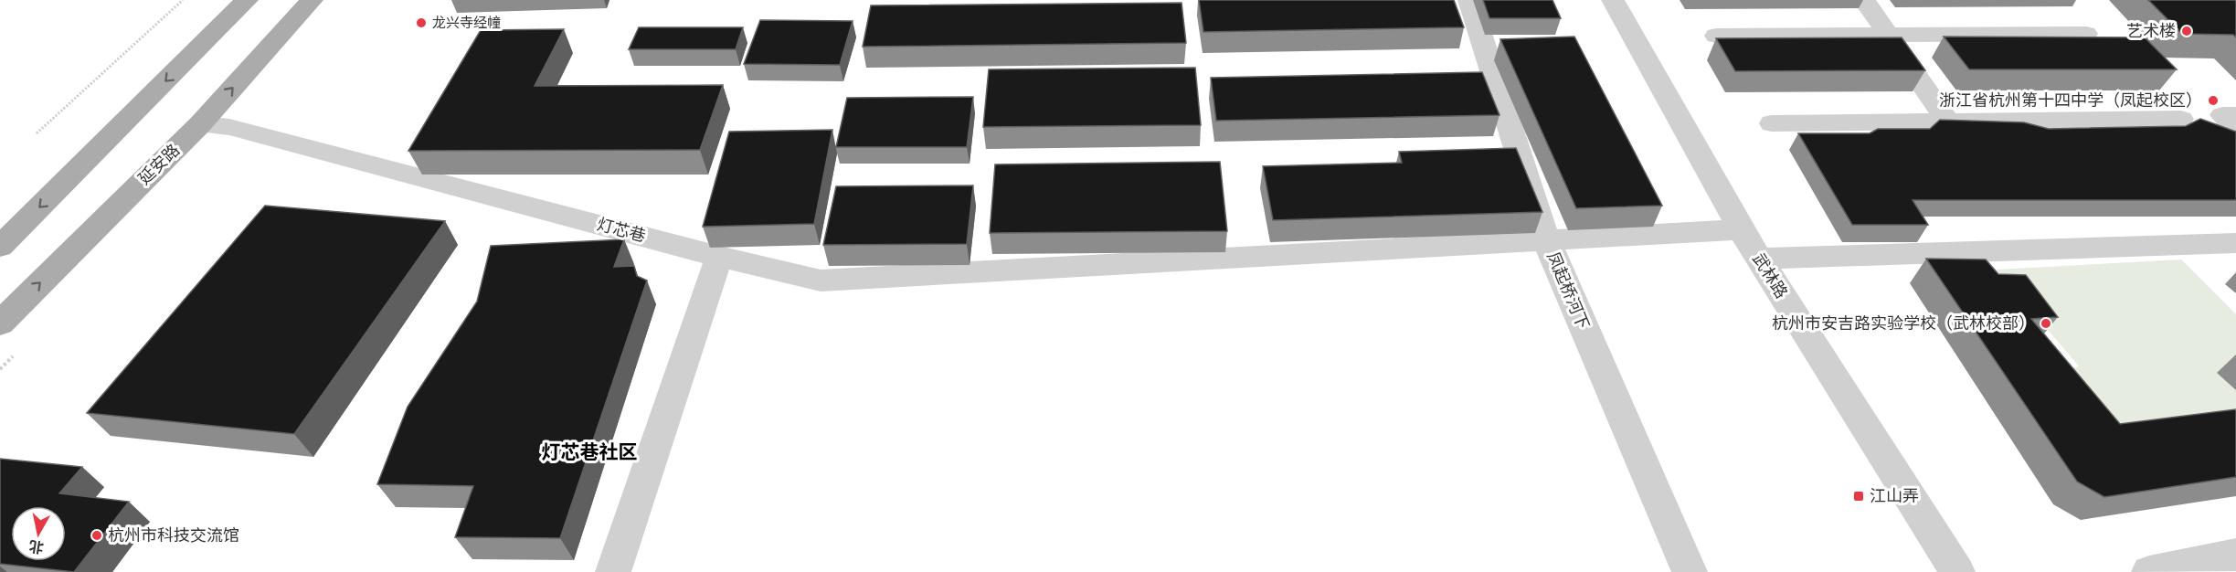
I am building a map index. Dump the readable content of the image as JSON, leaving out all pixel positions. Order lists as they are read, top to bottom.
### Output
{
  "streets": {
    "main road": ["延安路"],
    "street": ["灯芯巷", "武林路", "凤起桥河下"]
  },
  "crossings": [
    ["延安路", "灯芯巷"],
    ["灯芯巷", "武林路"],
    ["灯芯巷", "凤起桥河下"]
  ],
  "districts": ["灯芯巷社区"],
  "places": {
    "other": [
      "龙兴寺经幢",
      "艺术楼",
      "浙江省杭州第十四中学（凤起校区）",
      "杭州市安吉路实验学校（武林校部）",
      "杭州市科技交流馆"
    ],
    "transit": ["江山弄"]
  },
  "north": "bottom"
}
